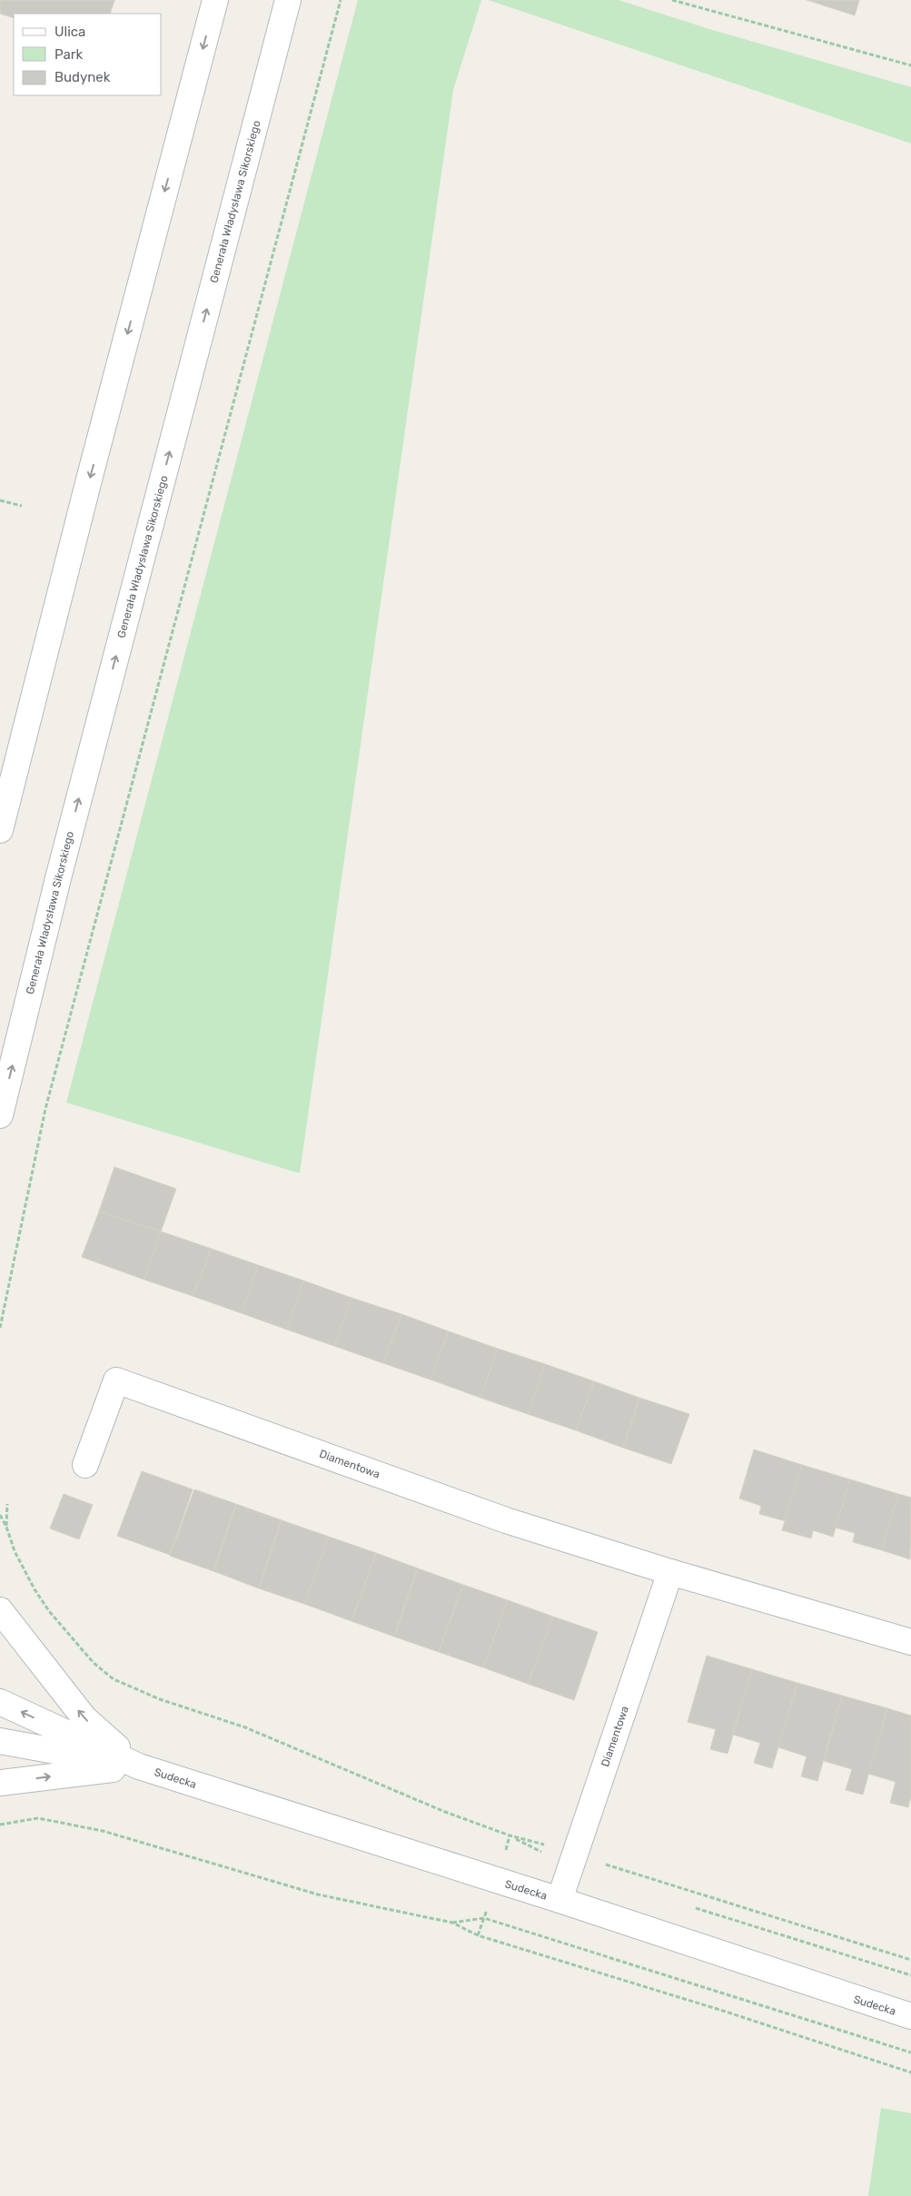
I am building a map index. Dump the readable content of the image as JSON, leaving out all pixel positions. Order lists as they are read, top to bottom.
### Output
{
  "streets": {
    "street": ["Generała Władysława Sikorskiego", "Diamentowa", "Sudecka"]
  },
  "crossings": [
    ["Diamentowa", "Sudecka"]
  ],
  "legend": ["Ulica", "Park", "Budynek"]
}
